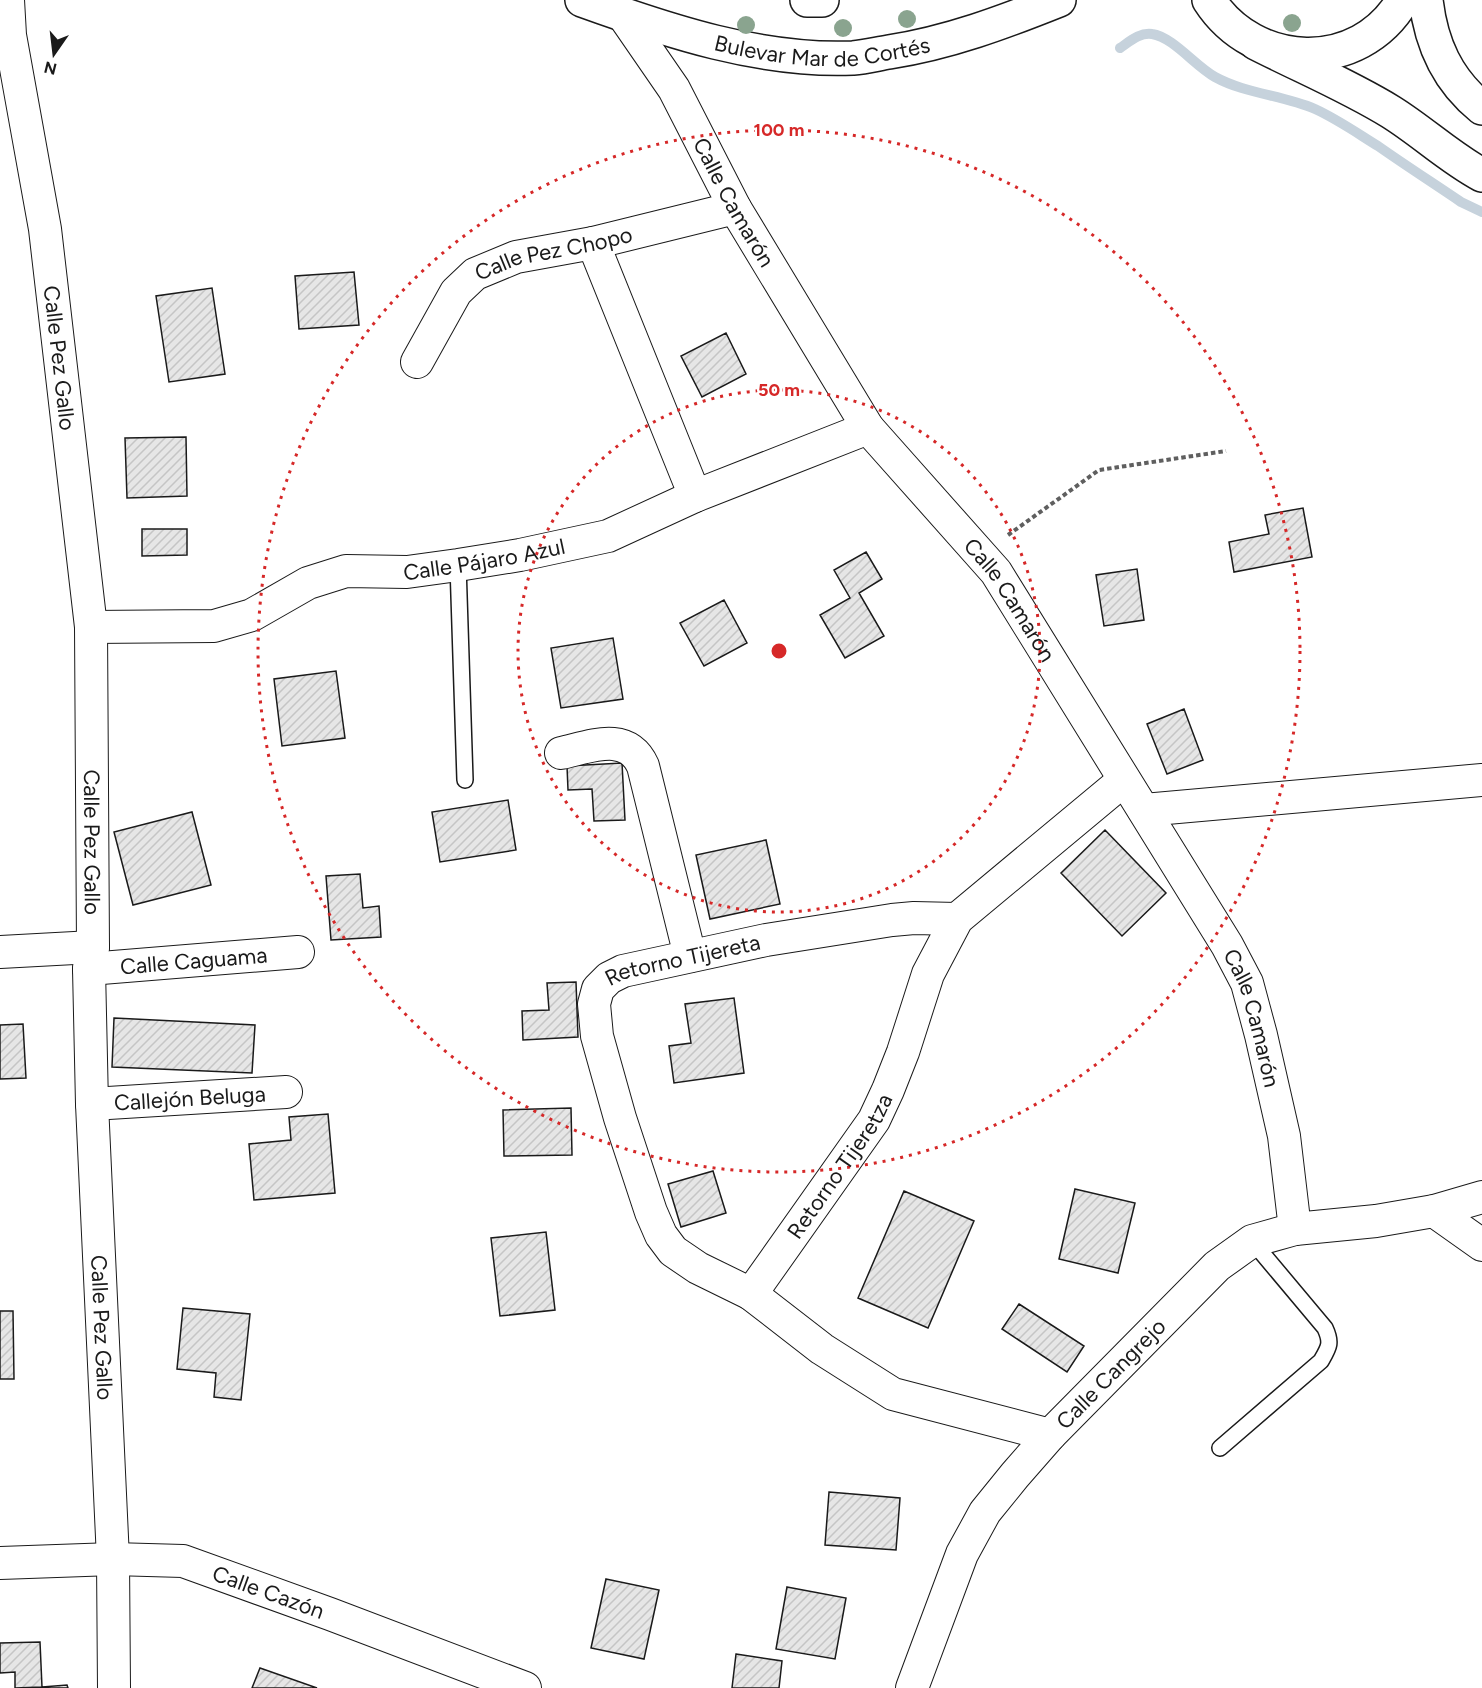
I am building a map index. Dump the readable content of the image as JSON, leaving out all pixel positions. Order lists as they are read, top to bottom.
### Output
{
  "streets": {
    "street": [
      "Bulevar Mar de Cortés",
      "Calle Camarón",
      "Calle Pez Chopo",
      "Calle Pez Gallo",
      "Calle Pájaro Azul",
      "Calle Caguama",
      "Retorno Tijereta",
      "Callejón Beluga",
      "Retorno Tijeretza",
      "Calle Cangrejo",
      "Calle Cazón"
    ]
  },
  "crossings": [
    ["Bulevar Mar de Cortés", "Calle Camarón"],
    ["Calle Camarón", "Calle Pez Chopo"],
    ["Calle Camarón", "Calle Pájaro Azul"],
    ["Calle Camarón", "Retorno Tijeretza"],
    ["Calle Camarón", "Calle Cangrejo"],
    ["Calle Pez Gallo", "Calle Pájaro Azul"],
    ["Calle Pez Gallo", "Calle Caguama"],
    ["Calle Pez Gallo", "Callejón Beluga"],
    ["Calle Pez Gallo", "Calle Cazón"],
    ["Retorno Tijereta", "Retorno Tijeretza"]
  ],
  "north": "bottom",
  "rings": ["100 m", "50 m"]
}
